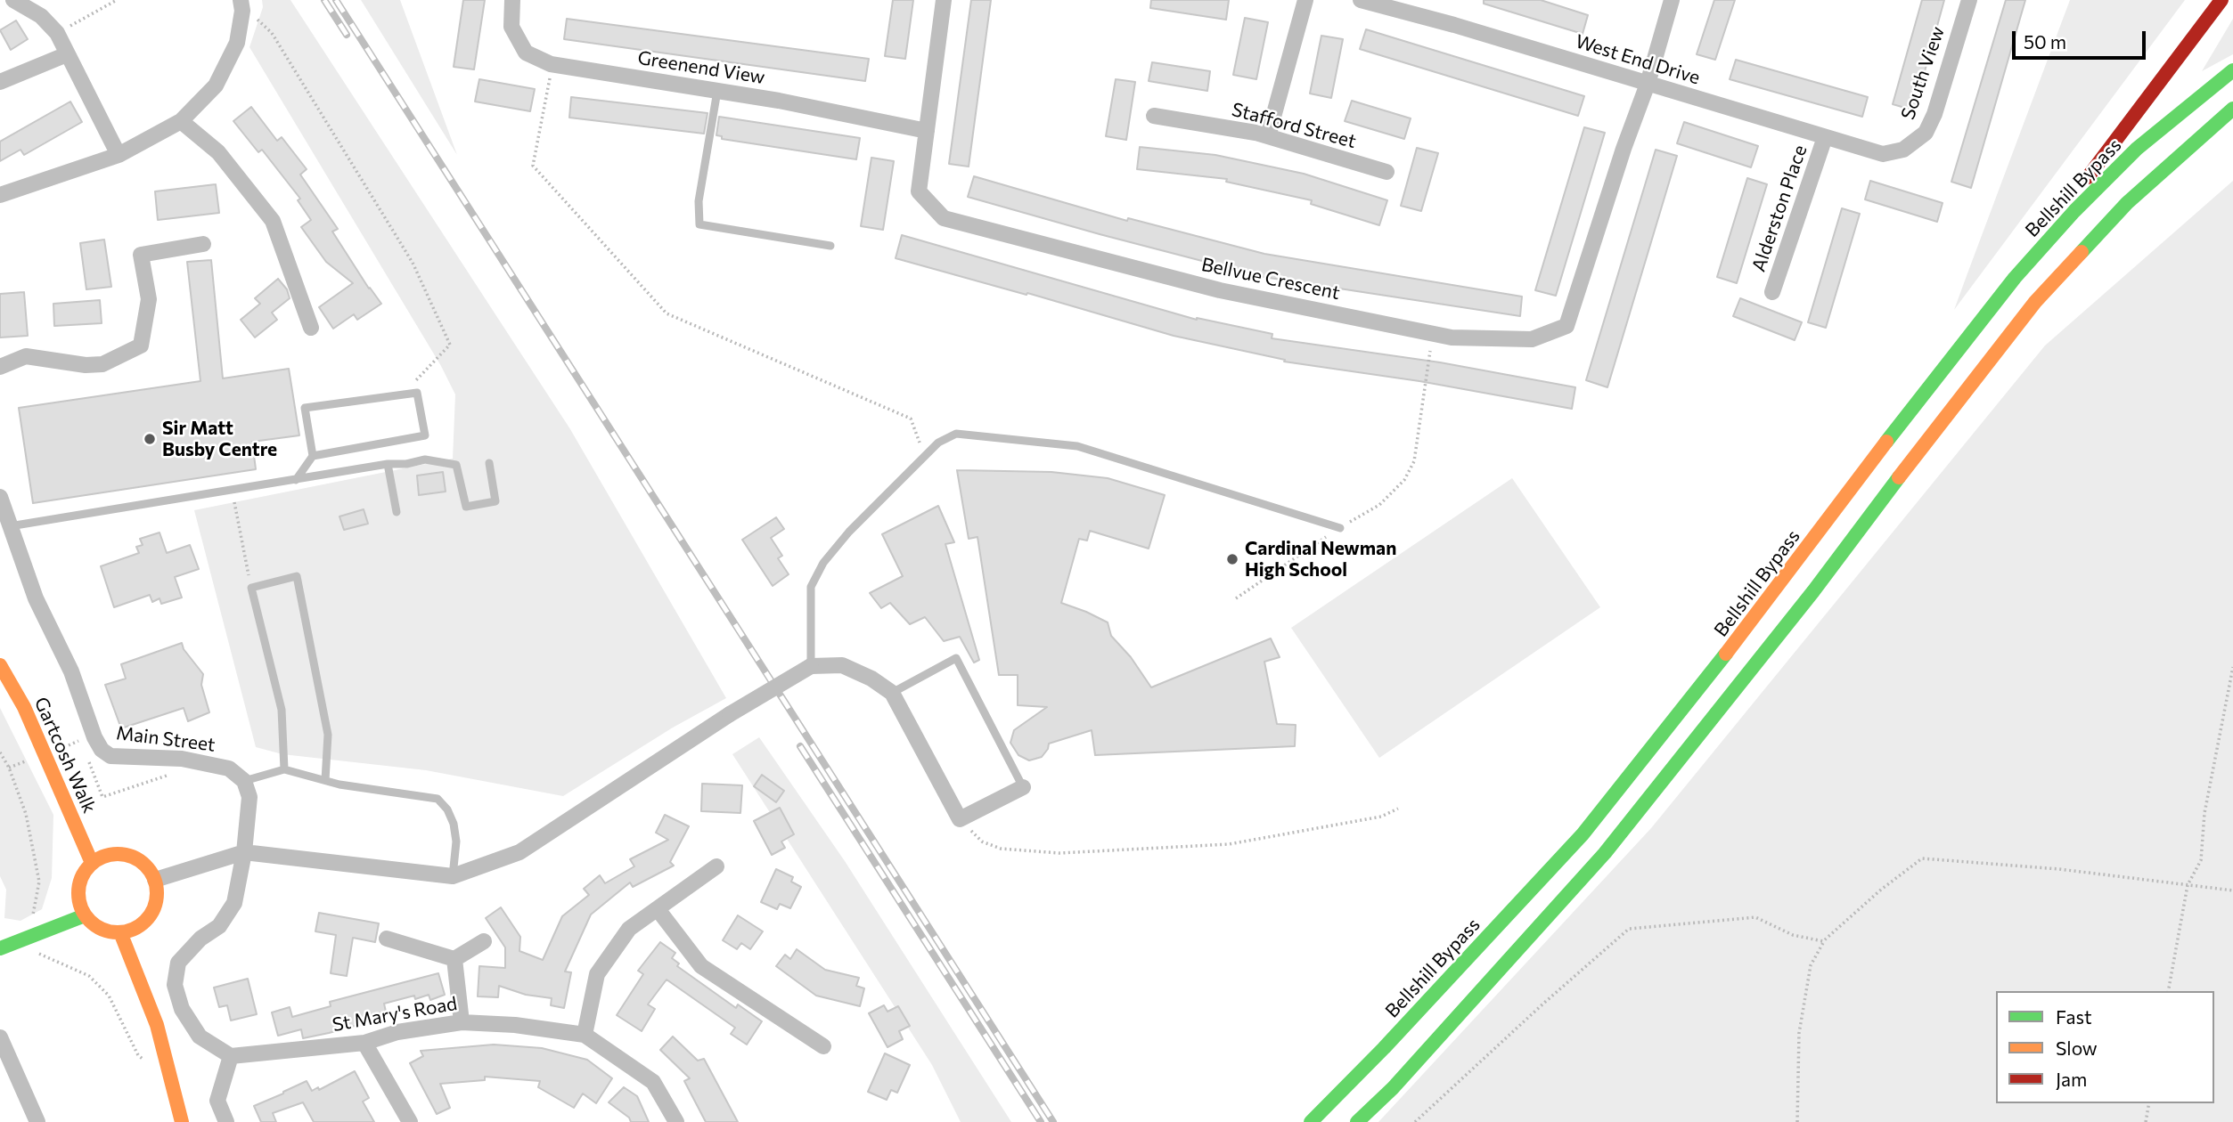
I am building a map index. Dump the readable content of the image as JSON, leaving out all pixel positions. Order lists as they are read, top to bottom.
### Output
{
  "streets": {
    "main road": ["Bellshill Bypass", "Gartcosh Walk"],
    "street": [
      "West End Drive",
      "Greenend View",
      "South View",
      "Stafford Street",
      "Alderston Place",
      "Bellvue Crescent",
      "Main Street",
      "St Mary's Road"
    ]
  },
  "crossings": [
    ["West End Drive", "South View"],
    ["West End Drive", "Alderston Place"],
    ["West End Drive", "Bellvue Crescent"],
    ["Greenend View", "Bellvue Crescent"]
  ],
  "places": ["Sir Matt Busby Centre", "Cardinal Newman High School"],
  "legend": ["Fast", "Slow", "Jam"],
  "scale_bar": "50 m"
}
